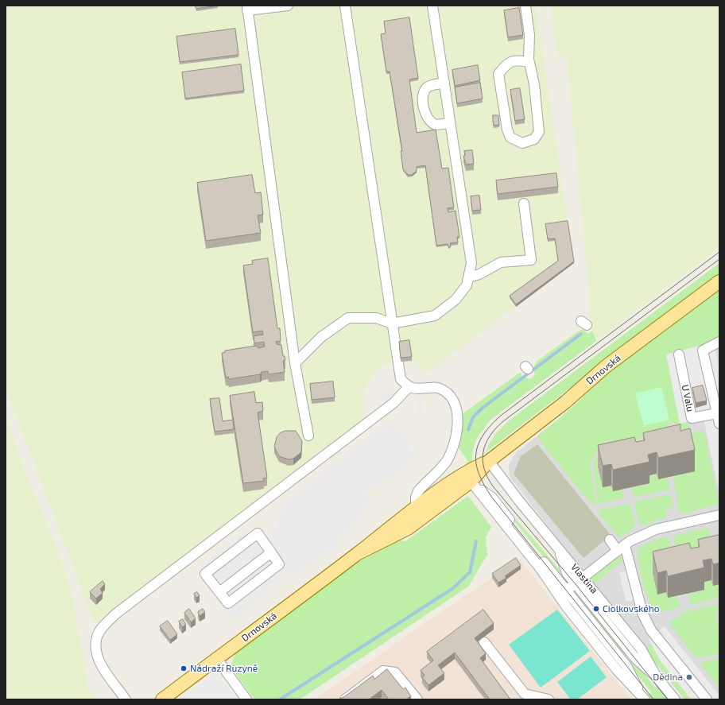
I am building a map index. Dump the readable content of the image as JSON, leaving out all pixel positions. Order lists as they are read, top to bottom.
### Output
{
  "streets": {
    "main road": ["Drnovská"],
    "street": ["U Valu"]
  },
  "places": ["Ciolkovského", "Nádraží Ruzyně", "Dědina"]
}
